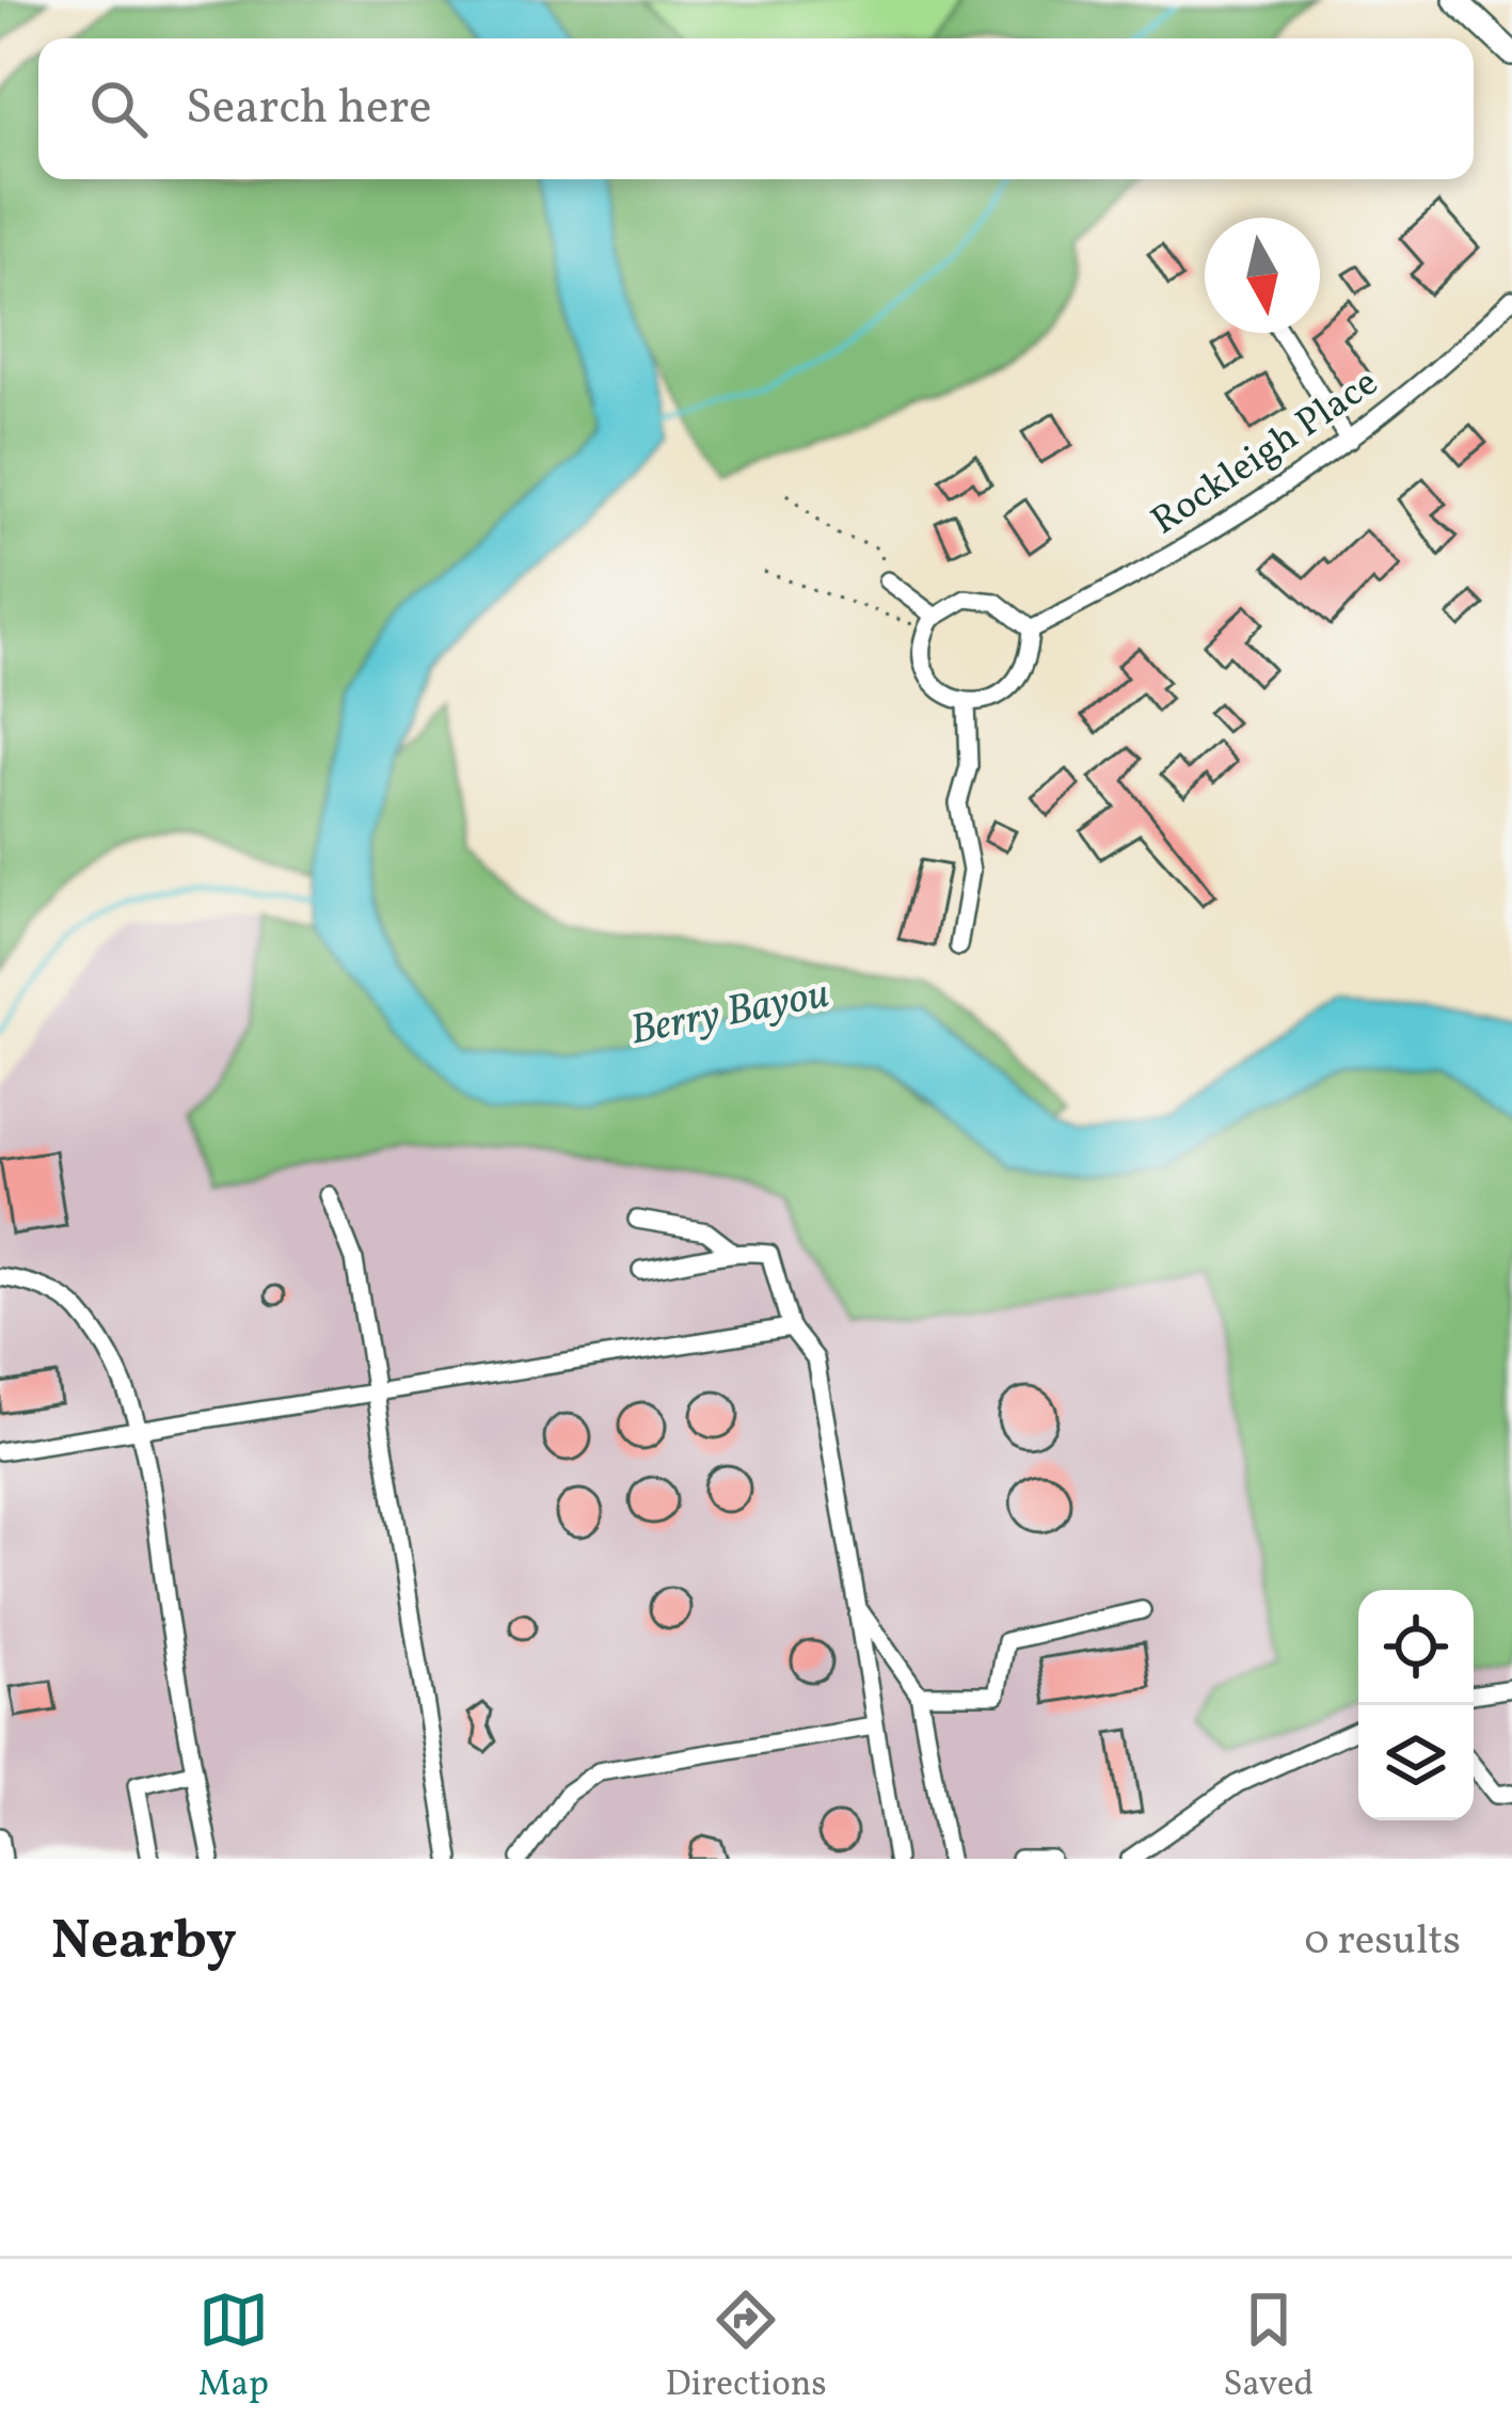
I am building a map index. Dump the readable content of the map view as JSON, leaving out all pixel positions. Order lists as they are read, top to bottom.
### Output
{
  "streets": {
    "street": ["Rockleigh Place"]
  },
  "water": ["Berry Bayou"],
  "north": "bottom",
  "page": {
    "search": "Search here",
    "heading": ["Nearby", "0 results"],
    "nav": ["Map", "Directions", "Saved"]
  }
}
